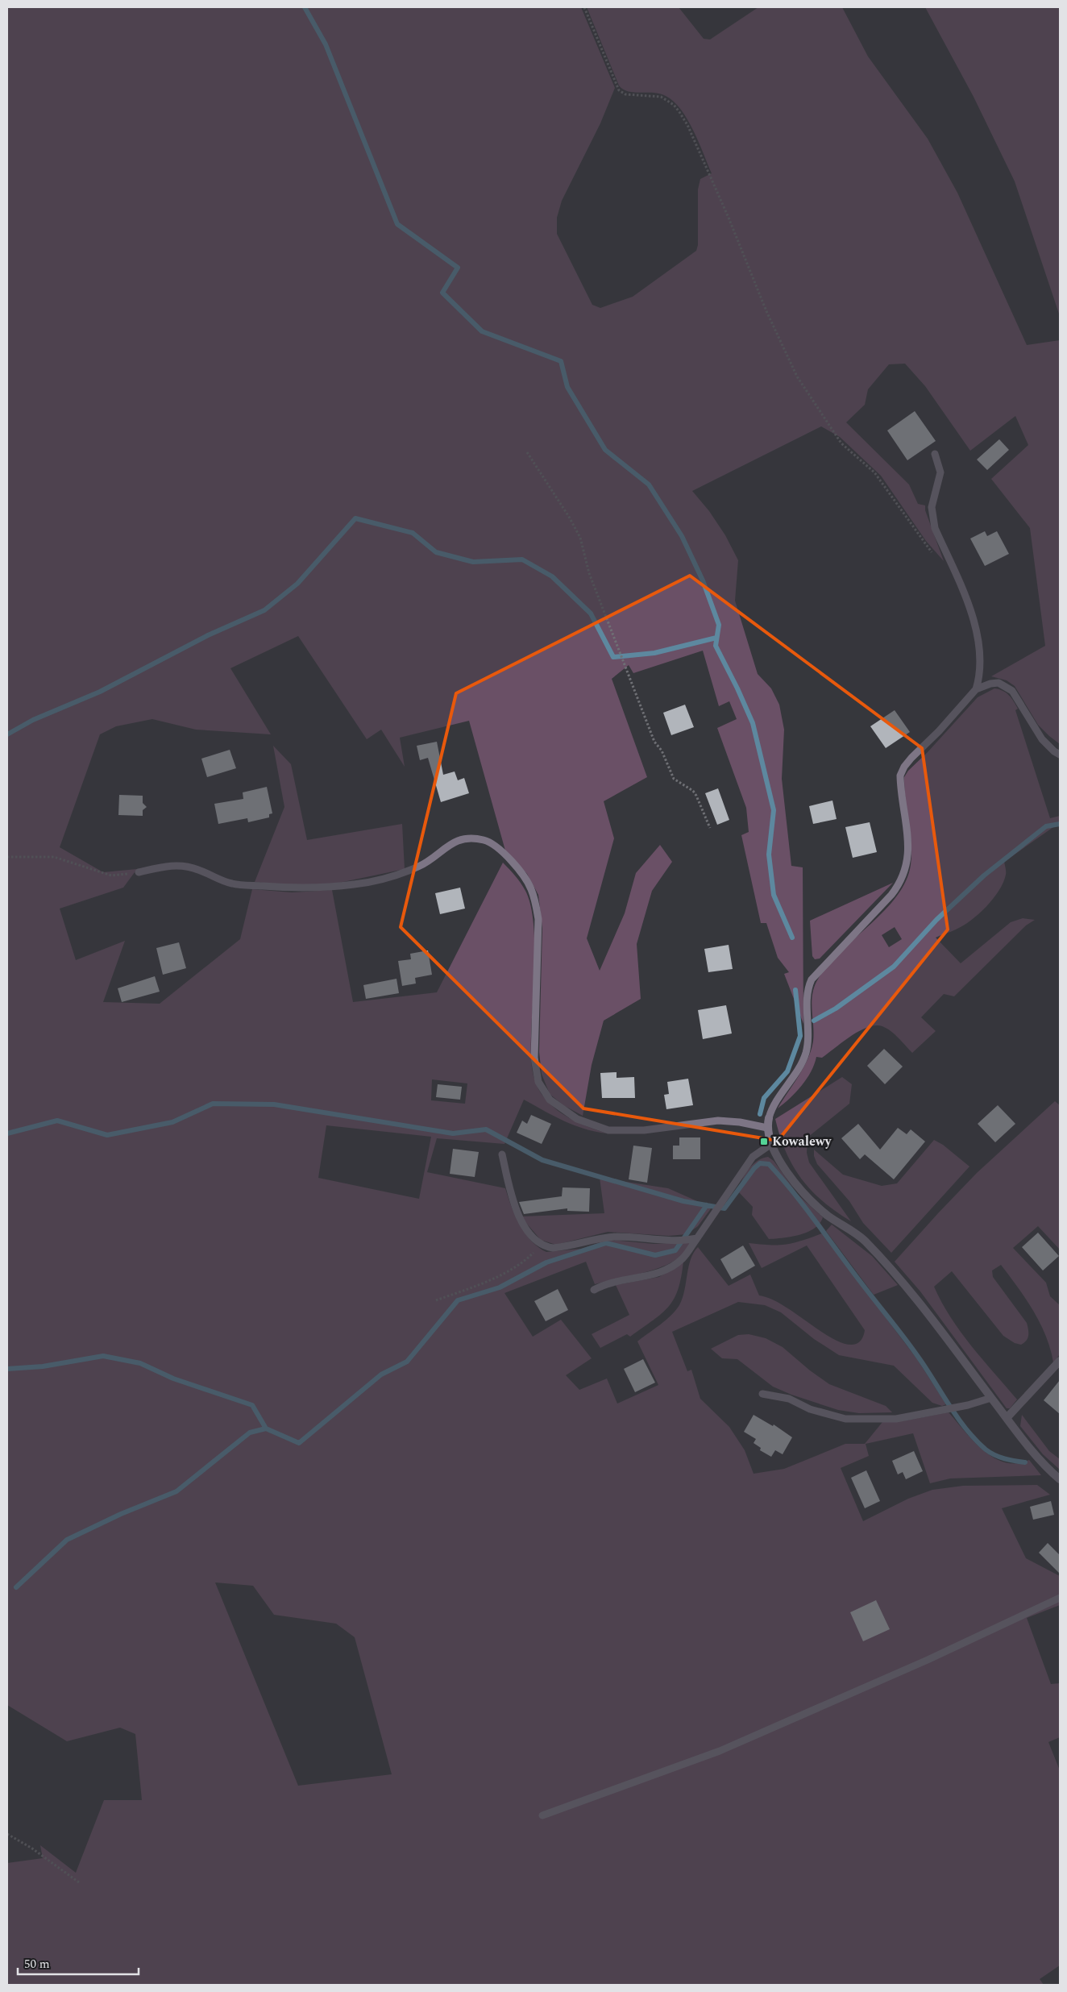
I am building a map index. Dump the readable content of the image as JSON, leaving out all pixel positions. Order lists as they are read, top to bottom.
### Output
{
  "places": {
    "transit": ["Kowalewy"]
  },
  "scale_bar": "50 m"
}
